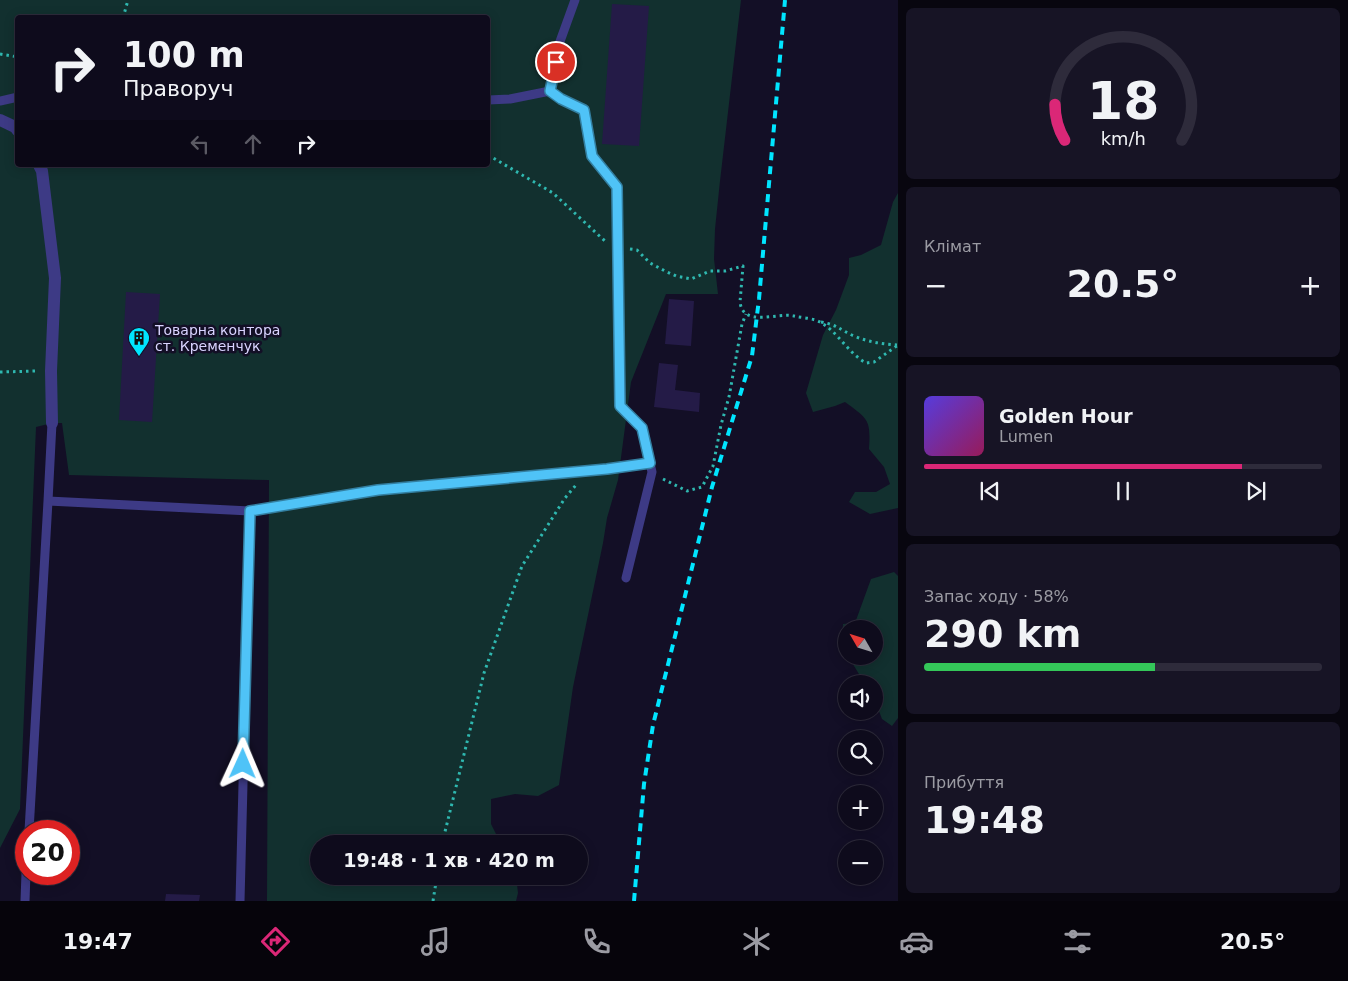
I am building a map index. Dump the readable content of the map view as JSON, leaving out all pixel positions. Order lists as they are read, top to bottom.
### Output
{
  "places": {
    "building": ["Товарна контора ст. Кременчук"]
  },
  "north": "top left",
  "page": {
    "turn": ["100 m", "Праворуч"],
    "tile": [
      "Клімат",
      ["Запас ходу · 58%", "290 km"],
      ["Прибуття", "19:48"]
    ],
    "heat": ["−", "20.5°", "+"],
    "song": ["Golden Hour", "Lumen"],
    "map_buttons": ["+", "−"],
    "limit": "20",
    "trip": "19:48 · 1 хв · 420 m",
    "tabs": ["19:47", "20.5°"],
    "gauge": ["18", "km/h"]
  }
}
